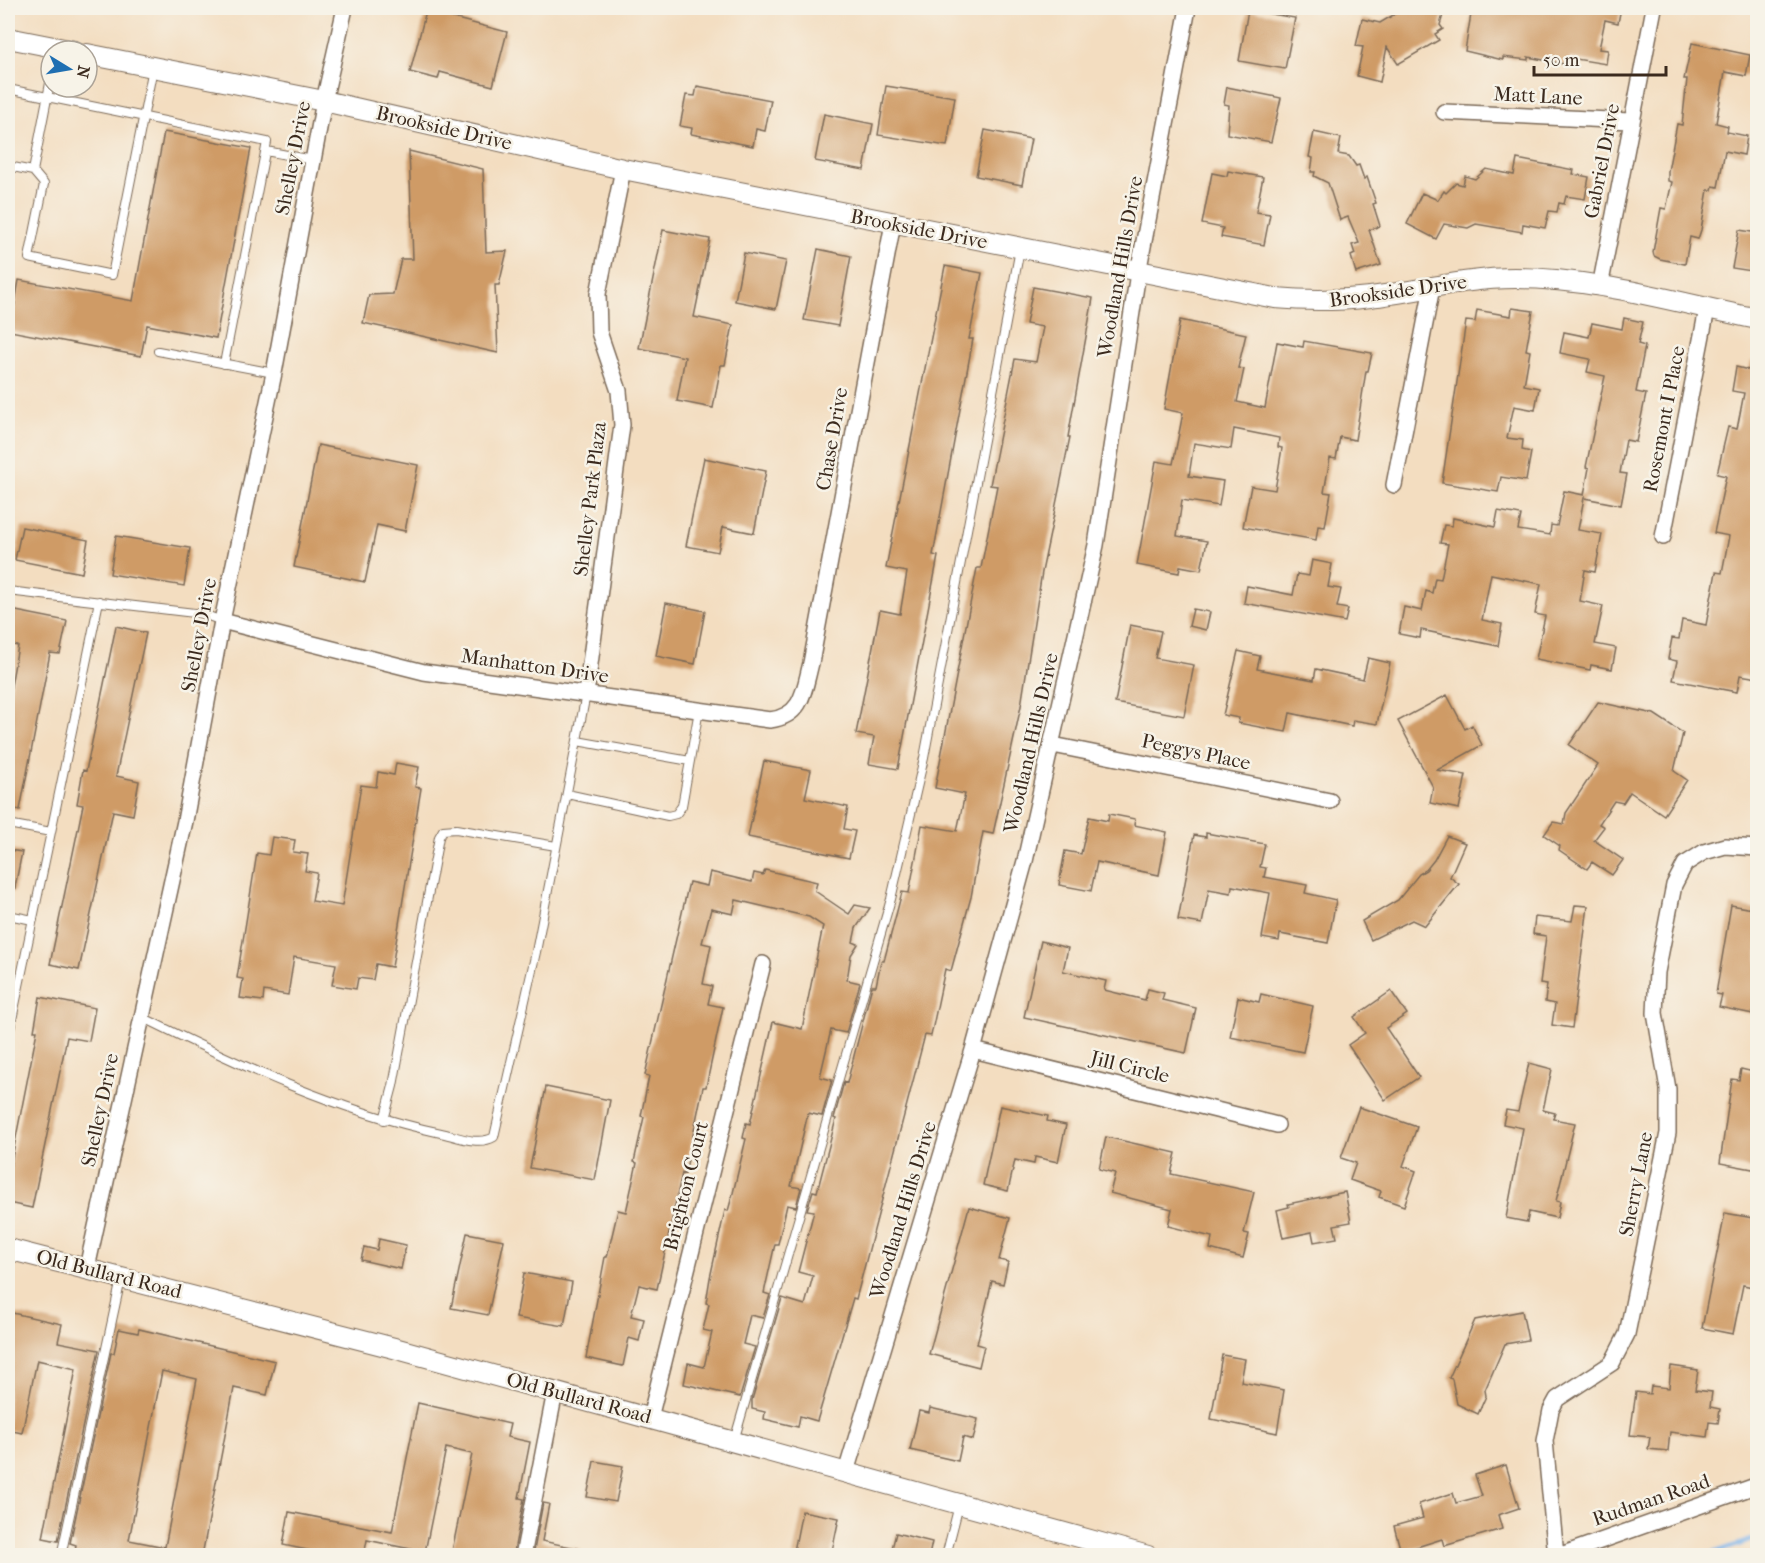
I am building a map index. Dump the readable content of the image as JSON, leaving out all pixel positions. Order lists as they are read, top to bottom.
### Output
{
  "streets": {
    "street": [
      "Matt Lane",
      "Brookside Drive",
      "Shelley Drive",
      "Gabriel Drive",
      "Woodland Hills Drive",
      "Rosemont I Place",
      "Chase Drive",
      "Shelley Park Plaza",
      "Manhatton Drive",
      "Peggys Place",
      "Jill Circle",
      "Sherry Lane",
      "Brighton Court",
      "Old Bullard Road",
      "Rudman Road"
    ]
  },
  "crossings": [
    ["Matt Lane", "Gabriel Drive"],
    ["Brookside Drive", "Shelley Drive"],
    ["Brookside Drive", "Gabriel Drive"],
    ["Brookside Drive", "Woodland Hills Drive"],
    ["Brookside Drive", "Rosemont I Place"],
    ["Brookside Drive", "Chase Drive"],
    ["Brookside Drive", "Shelley Park Plaza"],
    ["Shelley Drive", "Manhatton Drive"],
    ["Shelley Drive", "Old Bullard Road"],
    ["Woodland Hills Drive", "Peggys Place"],
    ["Woodland Hills Drive", "Jill Circle"],
    ["Woodland Hills Drive", "Old Bullard Road"],
    ["Chase Drive", "Manhatton Drive"],
    ["Shelley Park Plaza", "Manhatton Drive"],
    ["Sherry Lane", "Rudman Road"],
    ["Brighton Court", "Old Bullard Road"]
  ],
  "scale_bar": "50 m",
  "north": "right"
}
